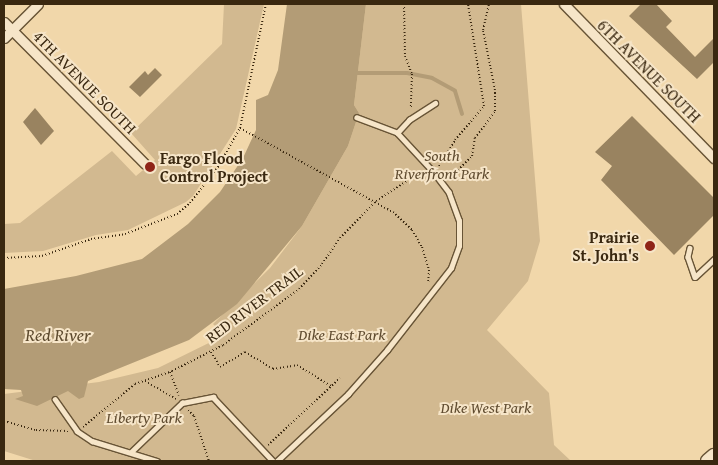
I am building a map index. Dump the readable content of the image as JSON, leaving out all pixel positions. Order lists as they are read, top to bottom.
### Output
{
  "streets": {
    "street": ["6TH AVENUE SOUTH", "4TH AVENUE SOUTH"],
    "path": ["RED RIVER TRAIL"]
  },
  "water": ["Red River"],
  "parks": [
    "South Riverfront Park",
    "Dike East Park",
    "Dike West Park",
    "Liberty Park"
  ],
  "places": ["Fargo Flood Control Project", "Prairie St. John's"]
}
